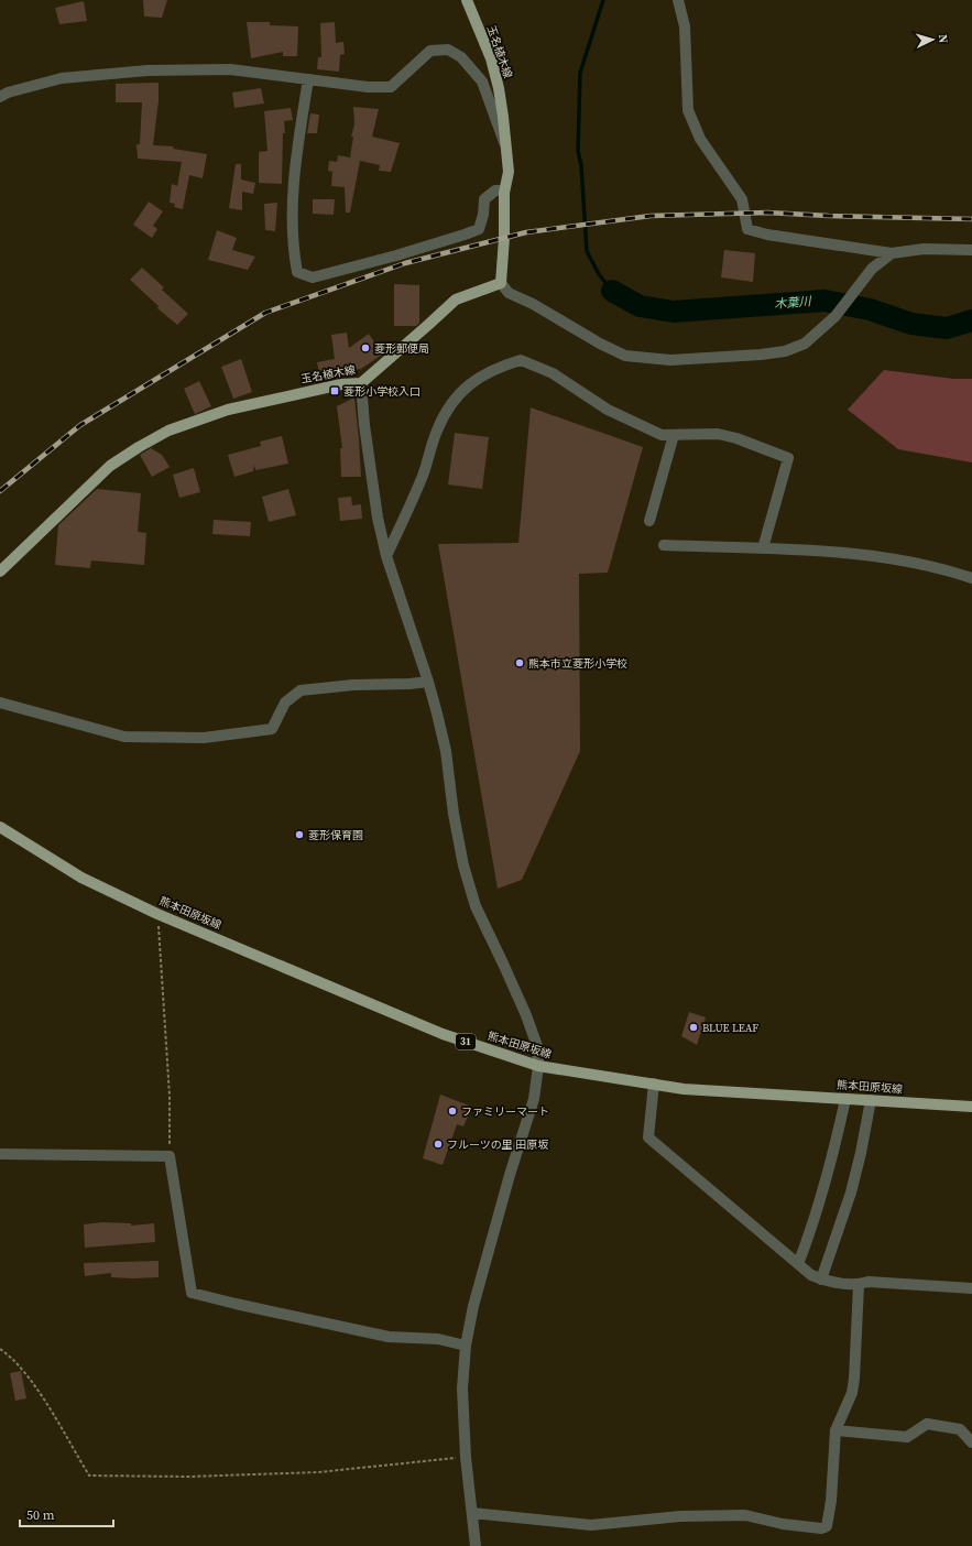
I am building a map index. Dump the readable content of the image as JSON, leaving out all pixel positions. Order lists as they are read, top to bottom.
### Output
{
  "streets": {
    "main road": ["玉名植木線", "熊本田原坂線", "31"]
  },
  "water": ["木葉川"],
  "places": {
    "other": [
      "菱形郵便局",
      "熊本市立菱形小学校",
      "菱形保育園",
      "BLUE LEAF",
      "ファミリーマート",
      "フルーツの里 田原坂"
    ],
    "transit": ["菱形小学校入口"]
  },
  "scale_bar": "50 m",
  "north": "right"
}
